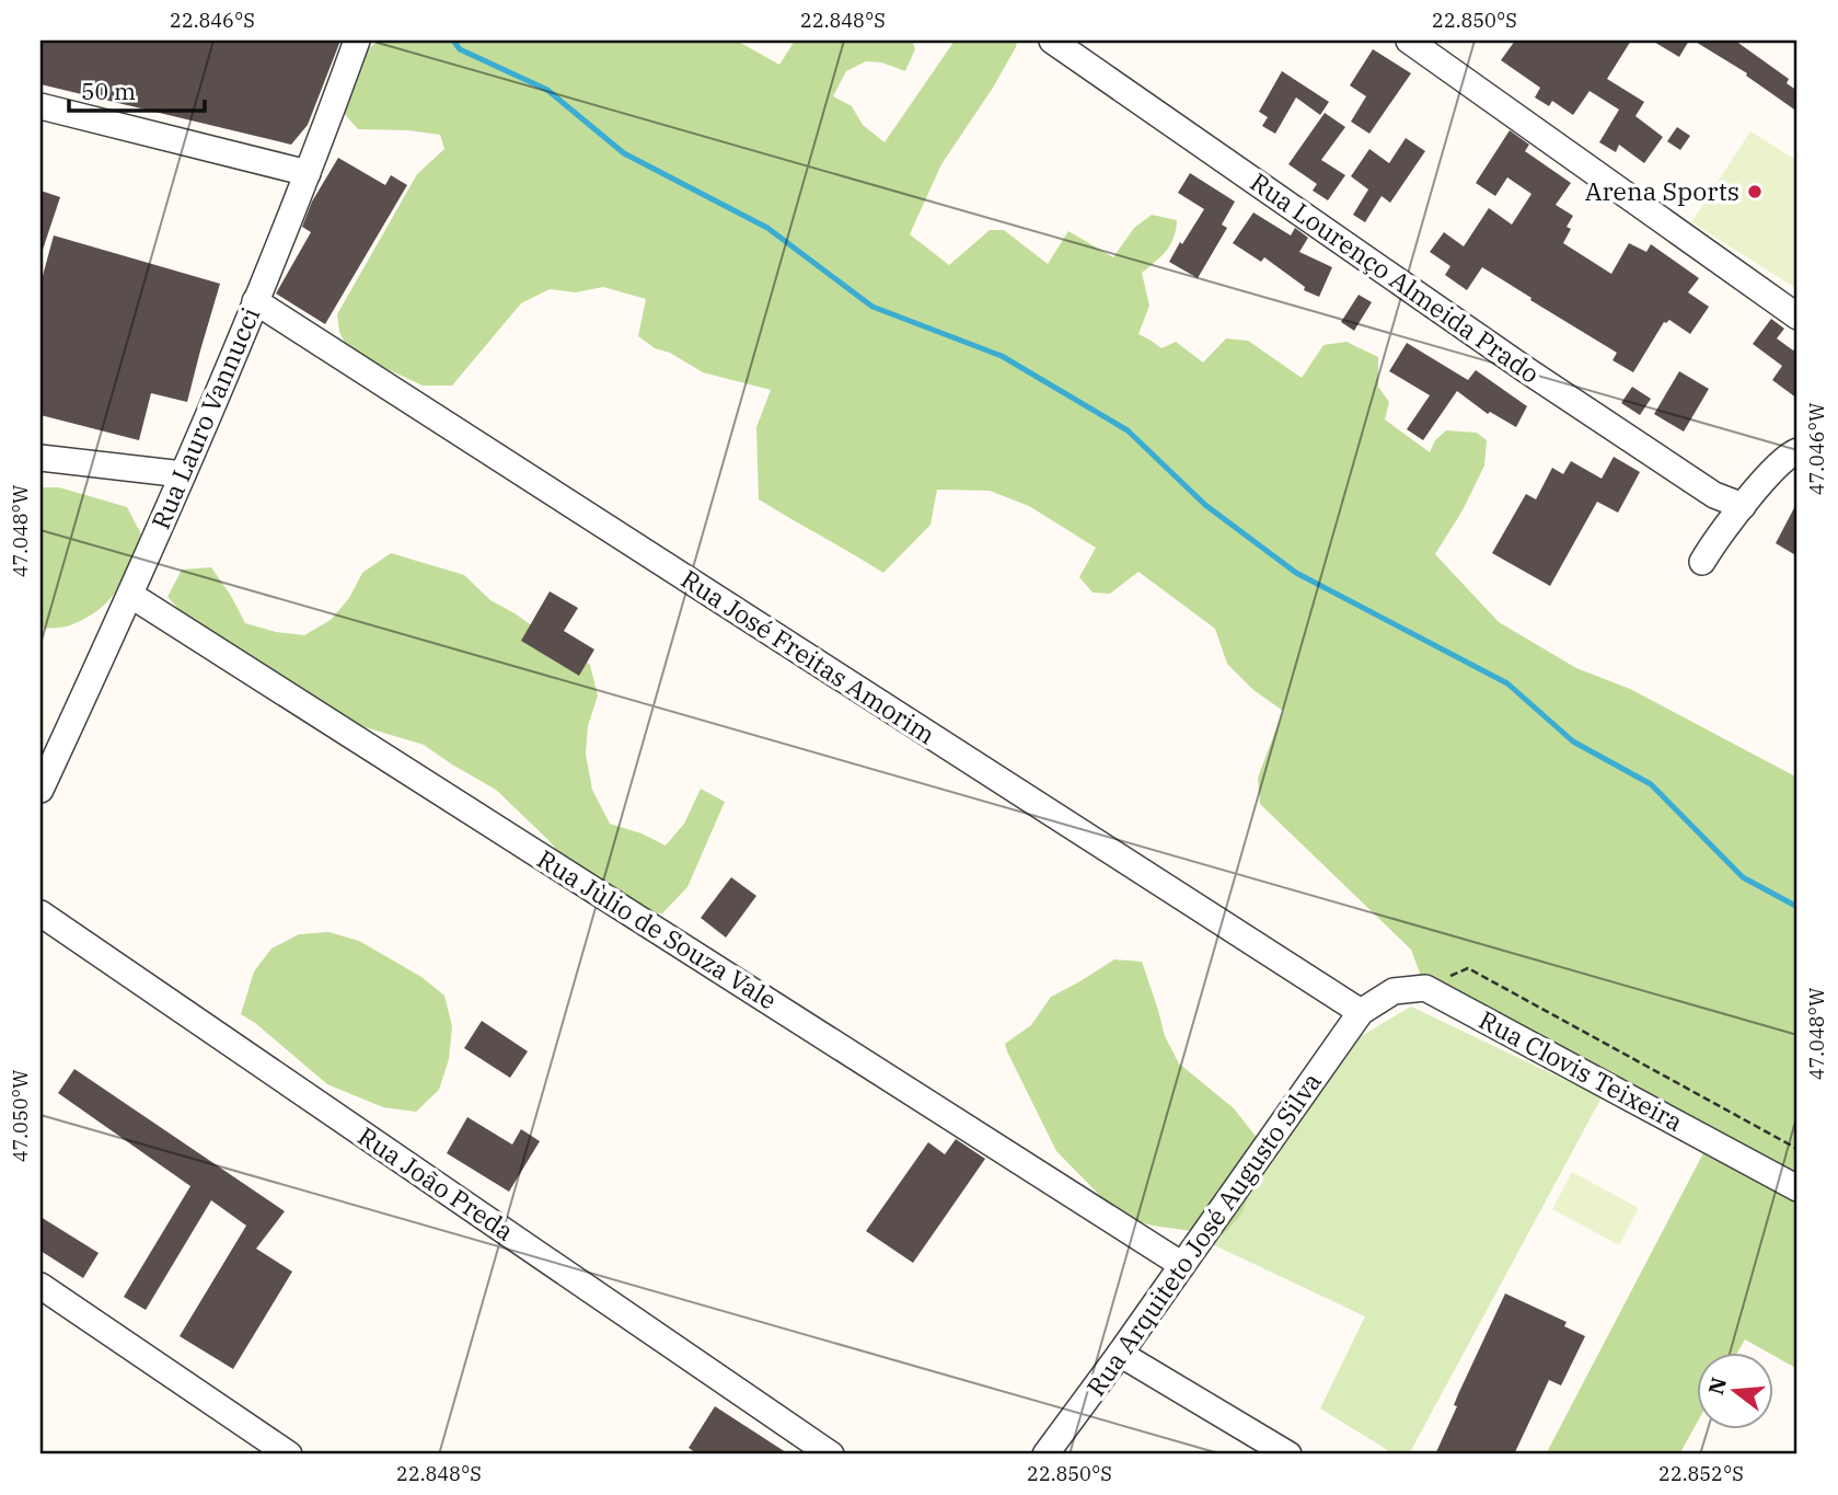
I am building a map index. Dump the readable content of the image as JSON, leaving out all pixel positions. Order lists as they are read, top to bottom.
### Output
{
  "streets": {
    "street": [
      "Rua Lourenço Almeida Prado",
      "Rua Lauro Vannucci",
      "Rua José Freitas Amorim",
      "Rua Jùlio de Souza Vale",
      "Rua Clovis Teixeira",
      "Rua João Preda",
      "Rua Arquiteto José Augusto Silva"
    ]
  },
  "crossings": [
    ["Rua Lauro Vannucci", "Rua José Freitas Amorim"],
    ["Rua Lauro Vannucci", "Rua Jùlio de Souza Vale"],
    ["Rua José Freitas Amorim", "Rua Arquiteto José Augusto Silva"],
    ["Rua Jùlio de Souza Vale", "Rua Arquiteto José Augusto Silva"]
  ],
  "places": ["Arena Sports"],
  "scale_bar": "50 m",
  "north": "left",
  "coordinates": [
    "22.846°S",
    "22.848°S",
    "22.850°S",
    "47.046°W",
    "47.048°W",
    "47.050°W",
    "22.852°S"
  ]
}
